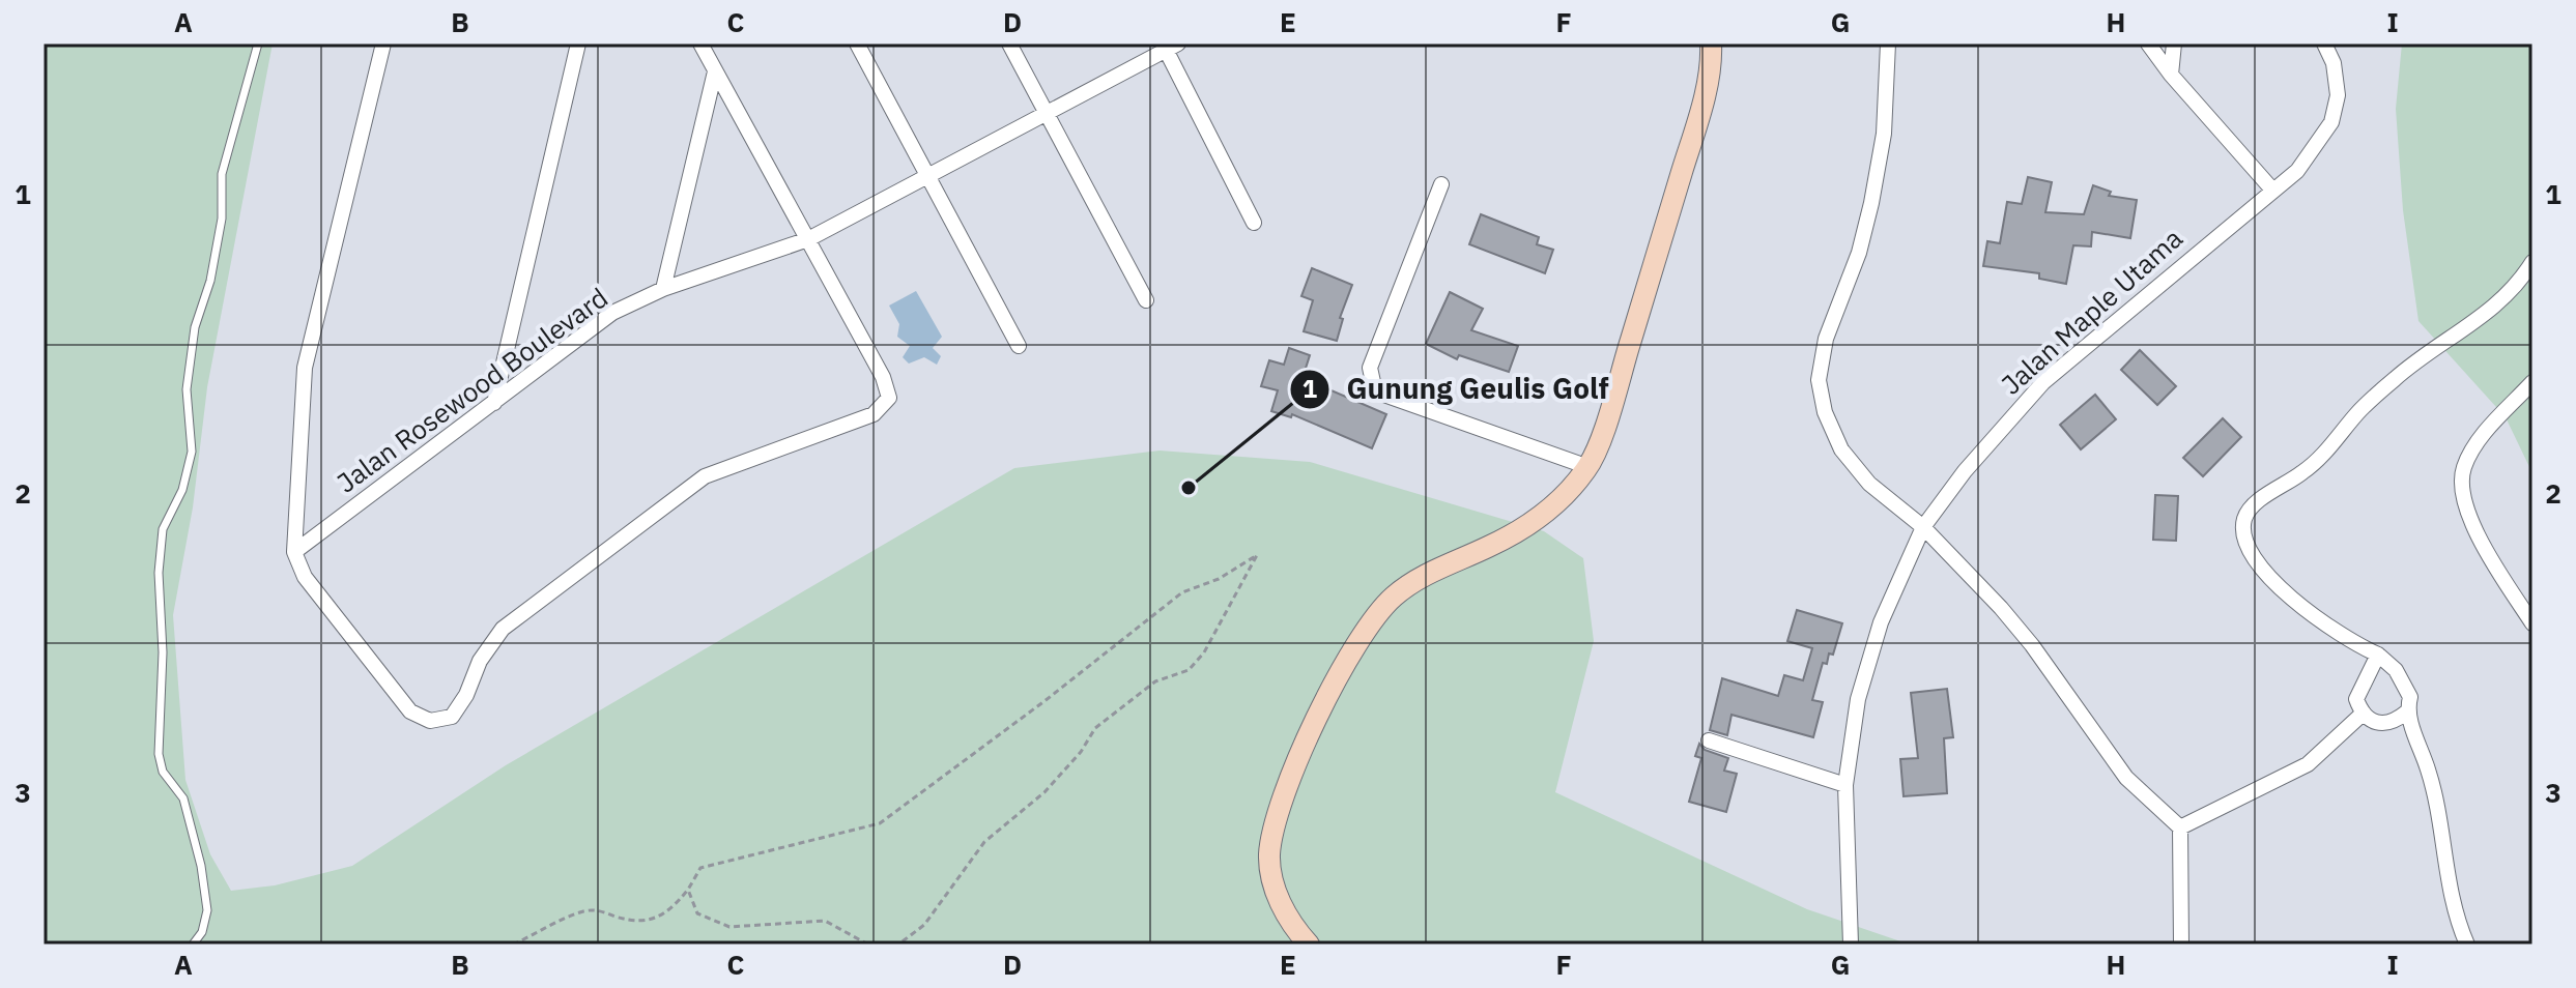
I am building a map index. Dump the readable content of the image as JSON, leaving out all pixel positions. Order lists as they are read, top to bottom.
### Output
{
  "streets": {
    "street": ["Jalan Maple Utama", "Jalan Rosewood Boulevard"]
  },
  "places": ["Gunung Geulis Golf"],
  "grid": {
    "columns": [
      "A",
      "B",
      "C",
      "D",
      "E",
      "F",
      "G",
      "H",
      "I"
    ],
    "rows": ["1", "2", "3"]
  }
}
